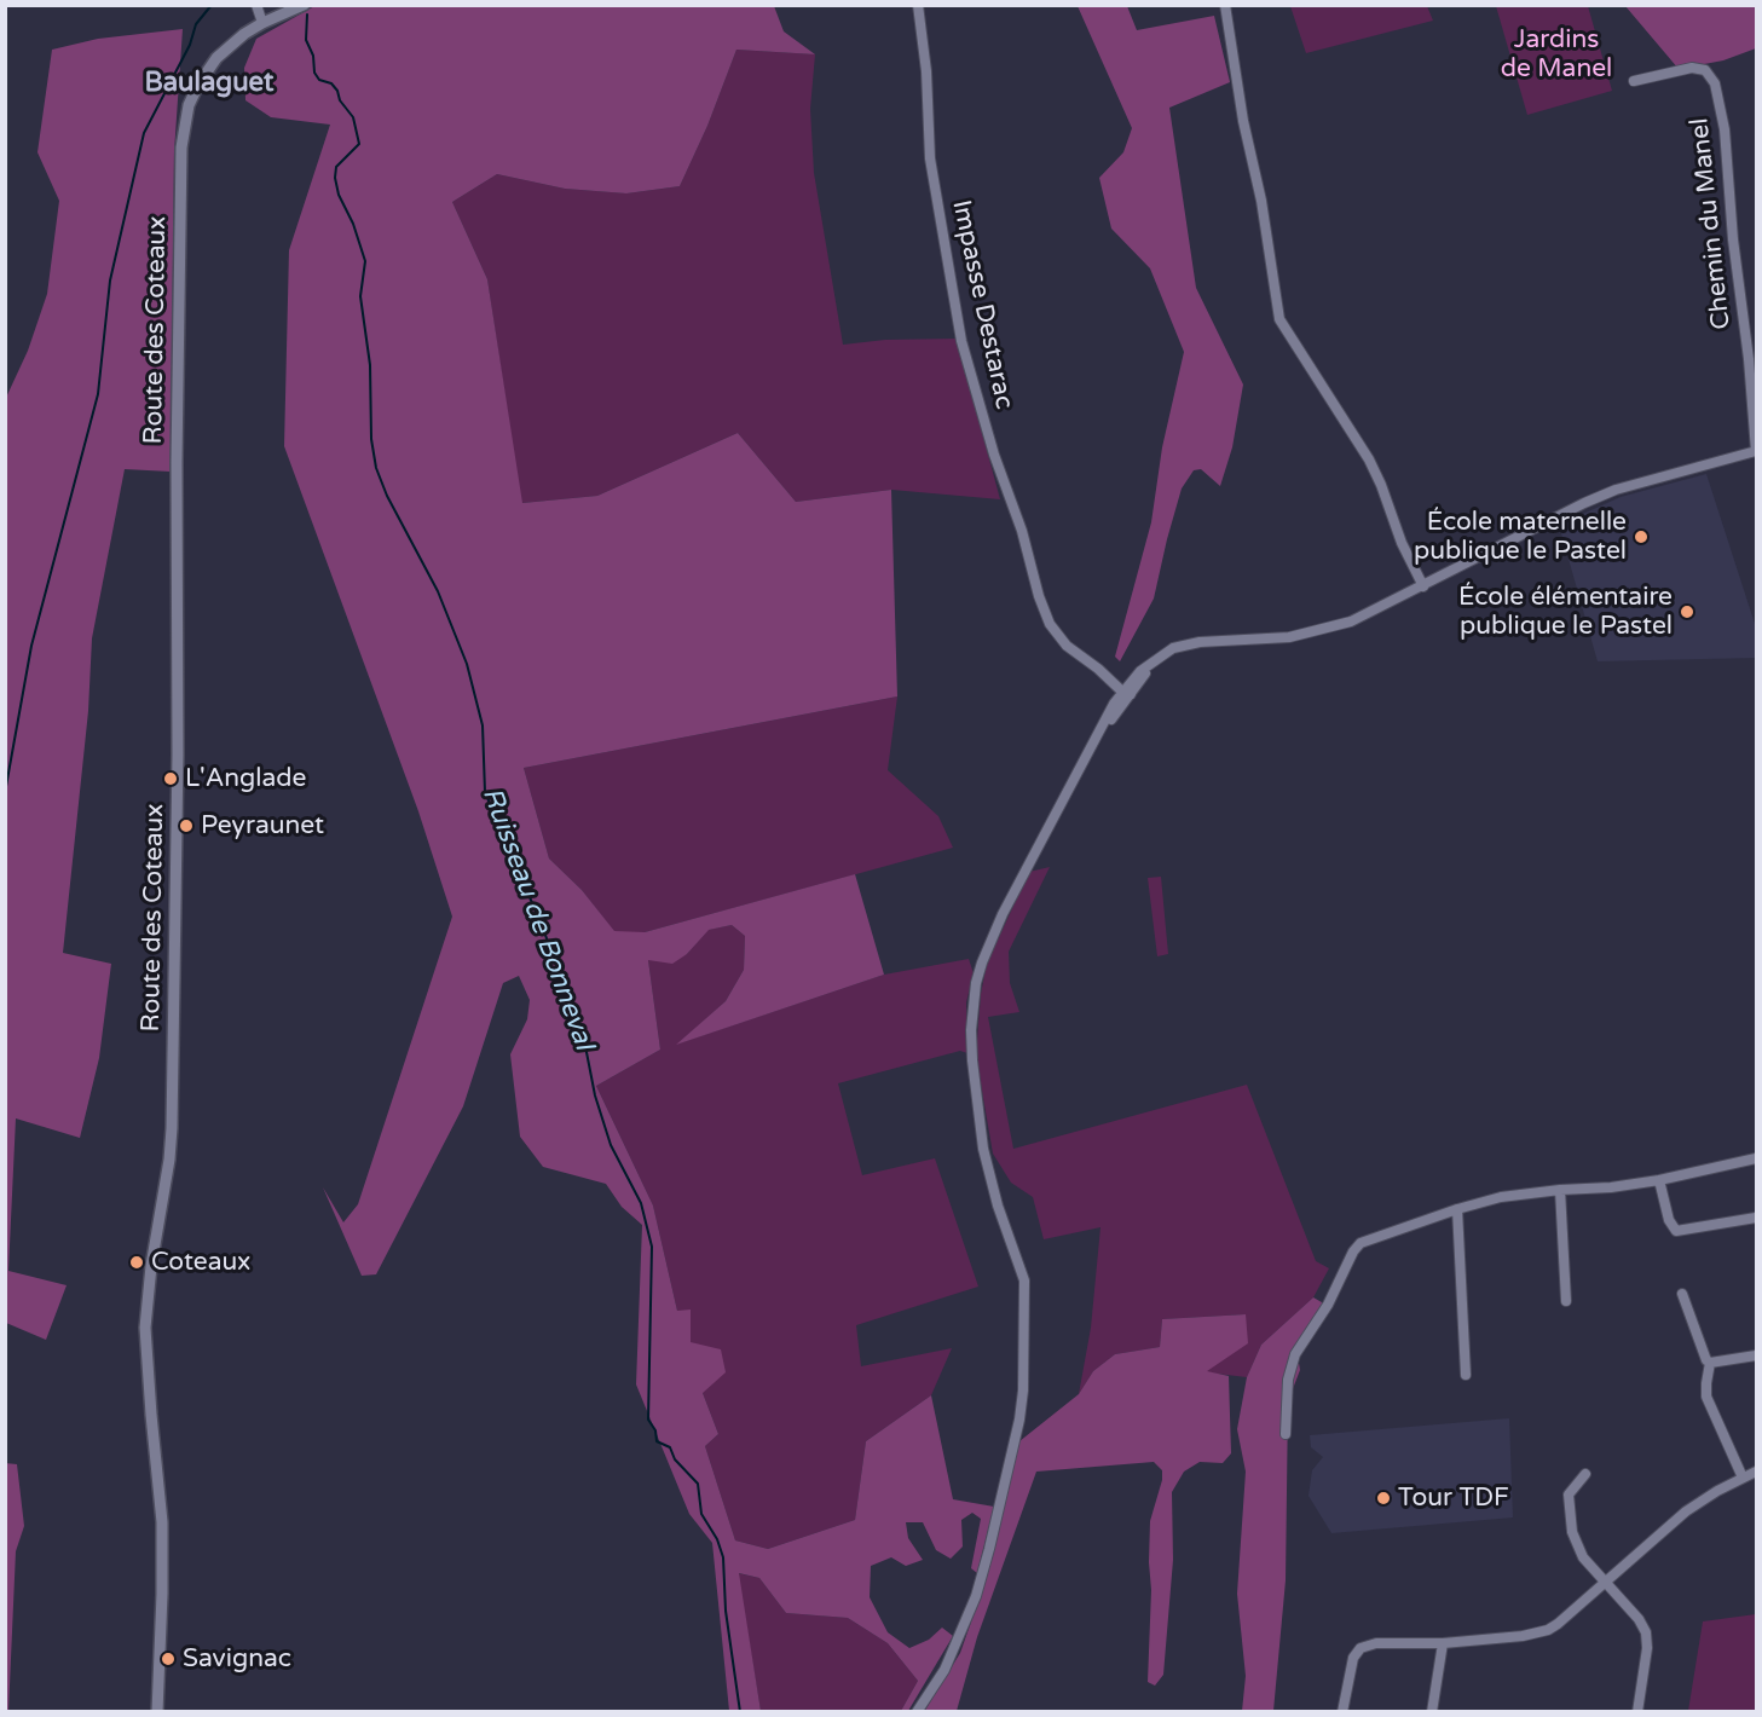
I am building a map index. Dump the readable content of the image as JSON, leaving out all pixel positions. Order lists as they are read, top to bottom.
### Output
{
  "streets": {
    "street": ["Chemin du Manel", "Impasse Destarac", "Route des Coteaux"]
  },
  "districts": ["Baulaguet"],
  "water": ["Ruisseau de Bonneval"],
  "parks": ["Jardins de Manel"],
  "places": [
    "École maternelle publique le Pastel",
    "École élémentaire publique le Pastel",
    "L'Anglade",
    "Peyraunet",
    "Coteaux",
    "Tour TDF",
    "Savignac"
  ]
}
